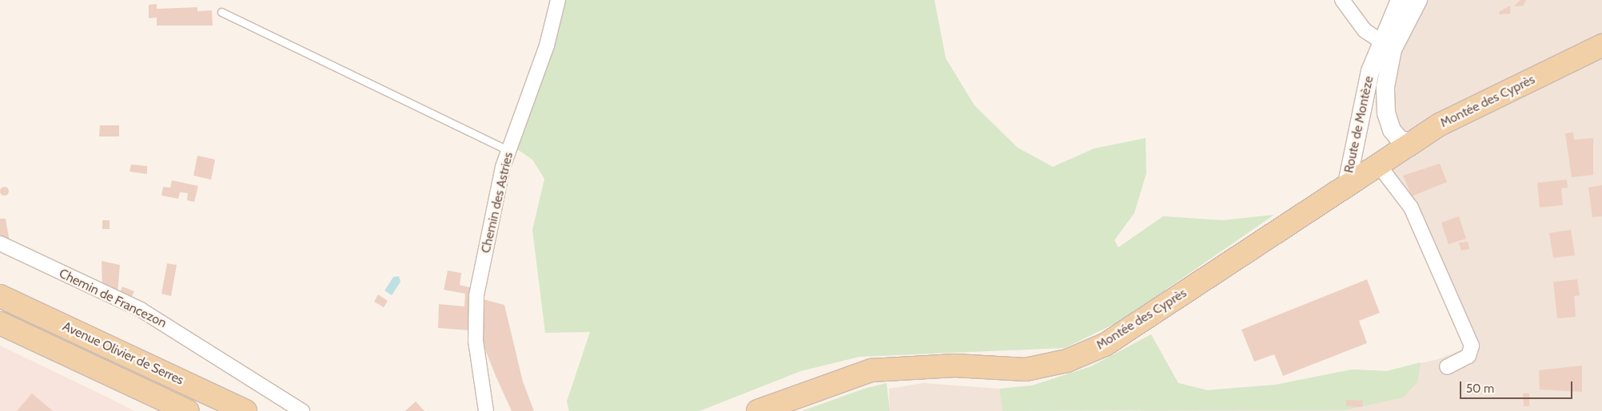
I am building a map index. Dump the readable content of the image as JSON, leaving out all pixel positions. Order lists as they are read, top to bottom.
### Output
{
  "streets": {
    "main road": ["Montée des Cyprès", "Avenue Olivier de Serres"],
    "street": ["Route de Montèze", "Chemin des Astries", "Chemin de Francezon"]
  },
  "crossings": [
    ["Montée des Cyprès", "Route de Montèze"]
  ],
  "scale_bar": "50 m"
}
